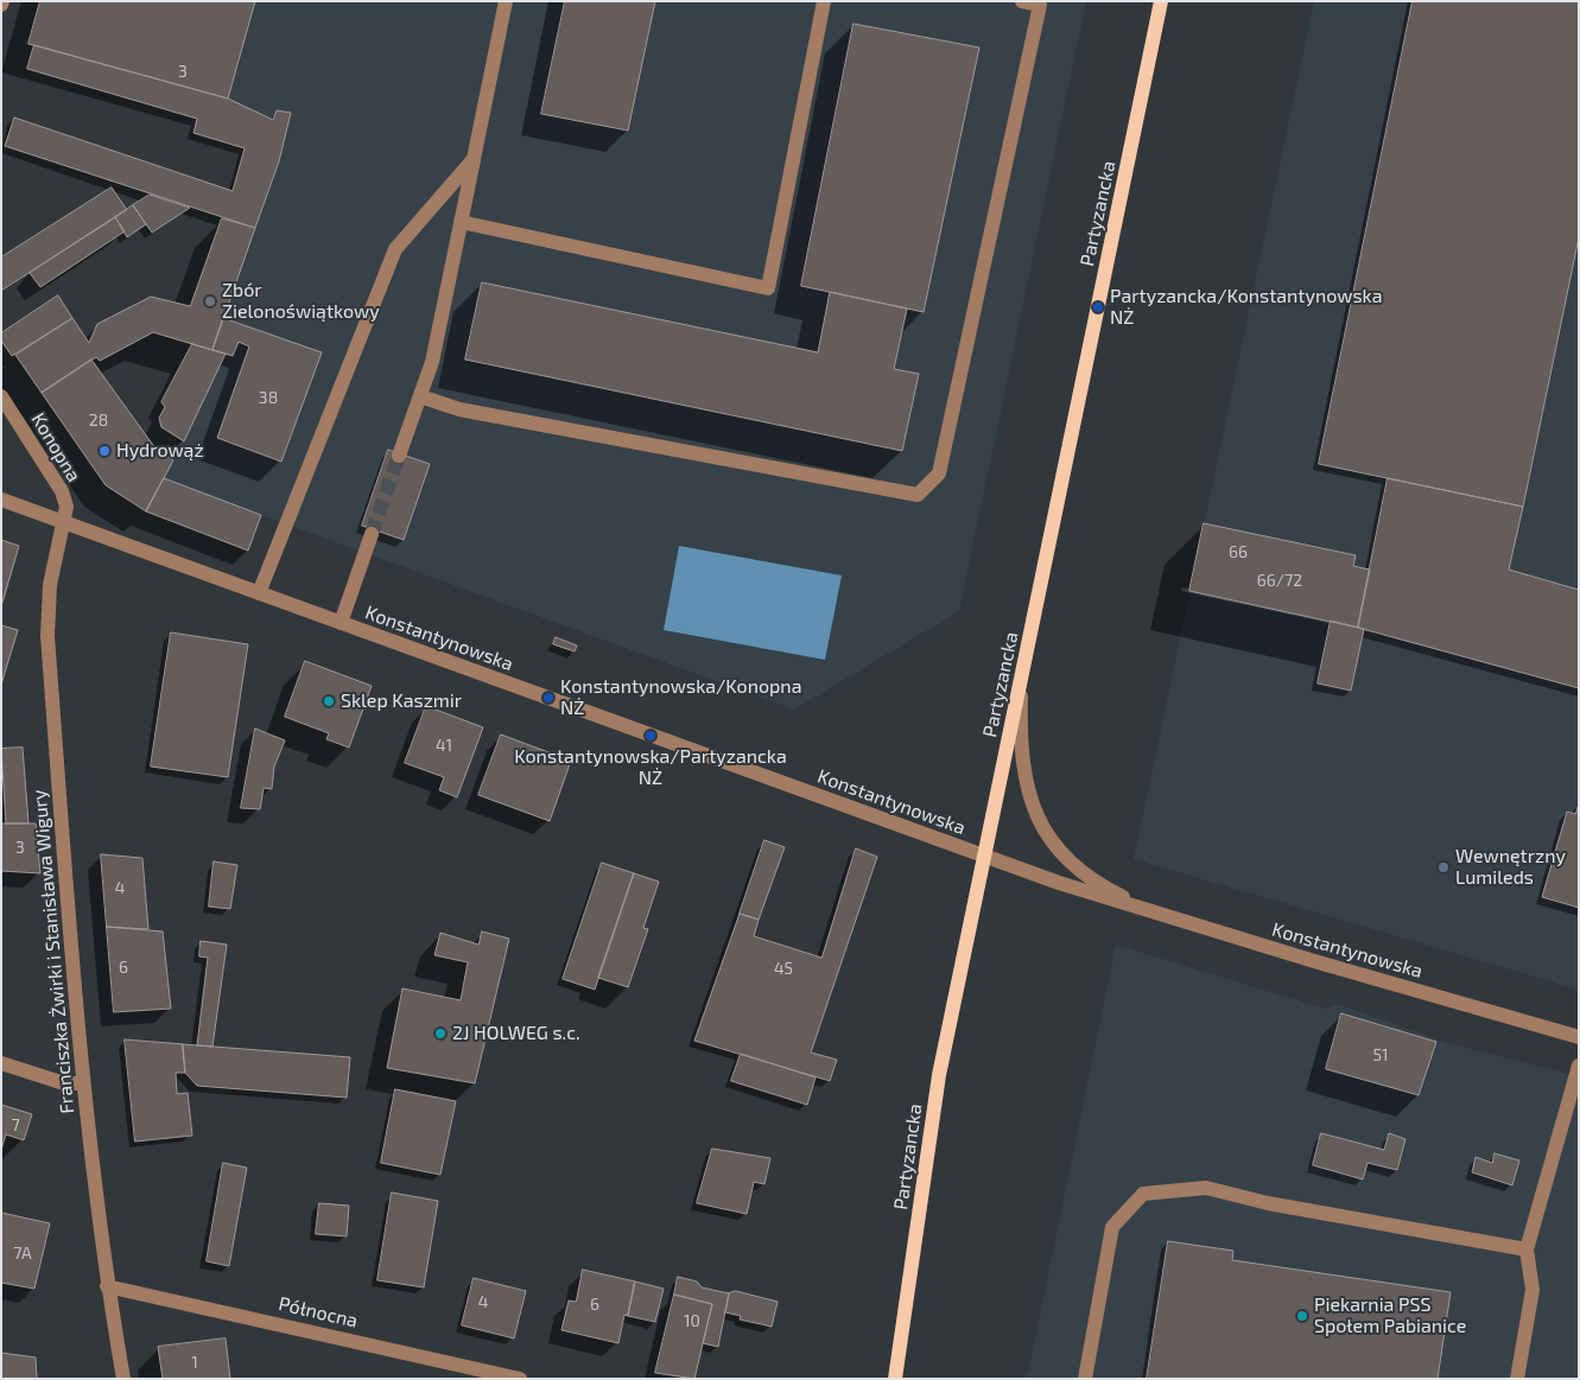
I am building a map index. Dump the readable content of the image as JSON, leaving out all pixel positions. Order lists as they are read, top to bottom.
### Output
{
  "streets": {
    "main road": ["Partyzancka"],
    "street": [
      "Konopna",
      "Konstantynowska",
      "Franciszka Żwirki i Stanisława Wigury",
      "Północna"
    ]
  },
  "crossings": [
    ["Partyzancka", "Konstantynowska"],
    ["Konopna", "Konstantynowska"],
    ["Konopna", "Franciszka Żwirki i Stanisława Wigury"],
    ["Konstantynowska", "Franciszka Żwirki i Stanisława Wigury"],
    ["Franciszka Żwirki i Stanisława Wigury", "Północna"]
  ],
  "places": [
    "Zbór Zielonoświątkowy",
    "Partyzancka/Konstantynowska NŻ",
    "Hydrowąż",
    "Konstantynowska/Konopna NŻ",
    "Sklep Kaszmir",
    "Konstantynowska/Partyzancka NŻ",
    "Wewnętrzny Lumileds",
    "2J HOLWEG s.c.",
    "Piekarnia PSS Społem Pabianice"
  ],
  "house_numbers": [
    "3",
    "38",
    "28",
    "66",
    "66/72",
    "41",
    "3",
    "4",
    "6",
    "45",
    "51",
    "7",
    "7A",
    "4",
    "6",
    "10",
    "1"
  ]
}
